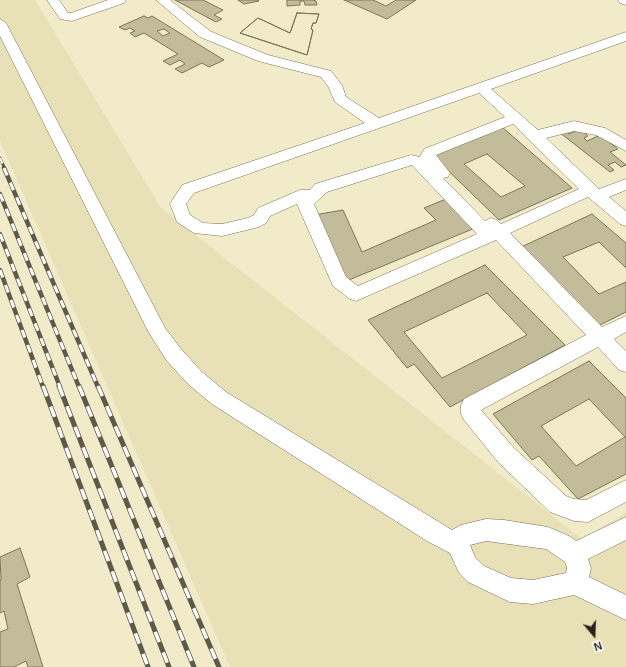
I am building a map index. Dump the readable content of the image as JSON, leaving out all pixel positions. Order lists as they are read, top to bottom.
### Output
{
  "north": "bottom"
}
